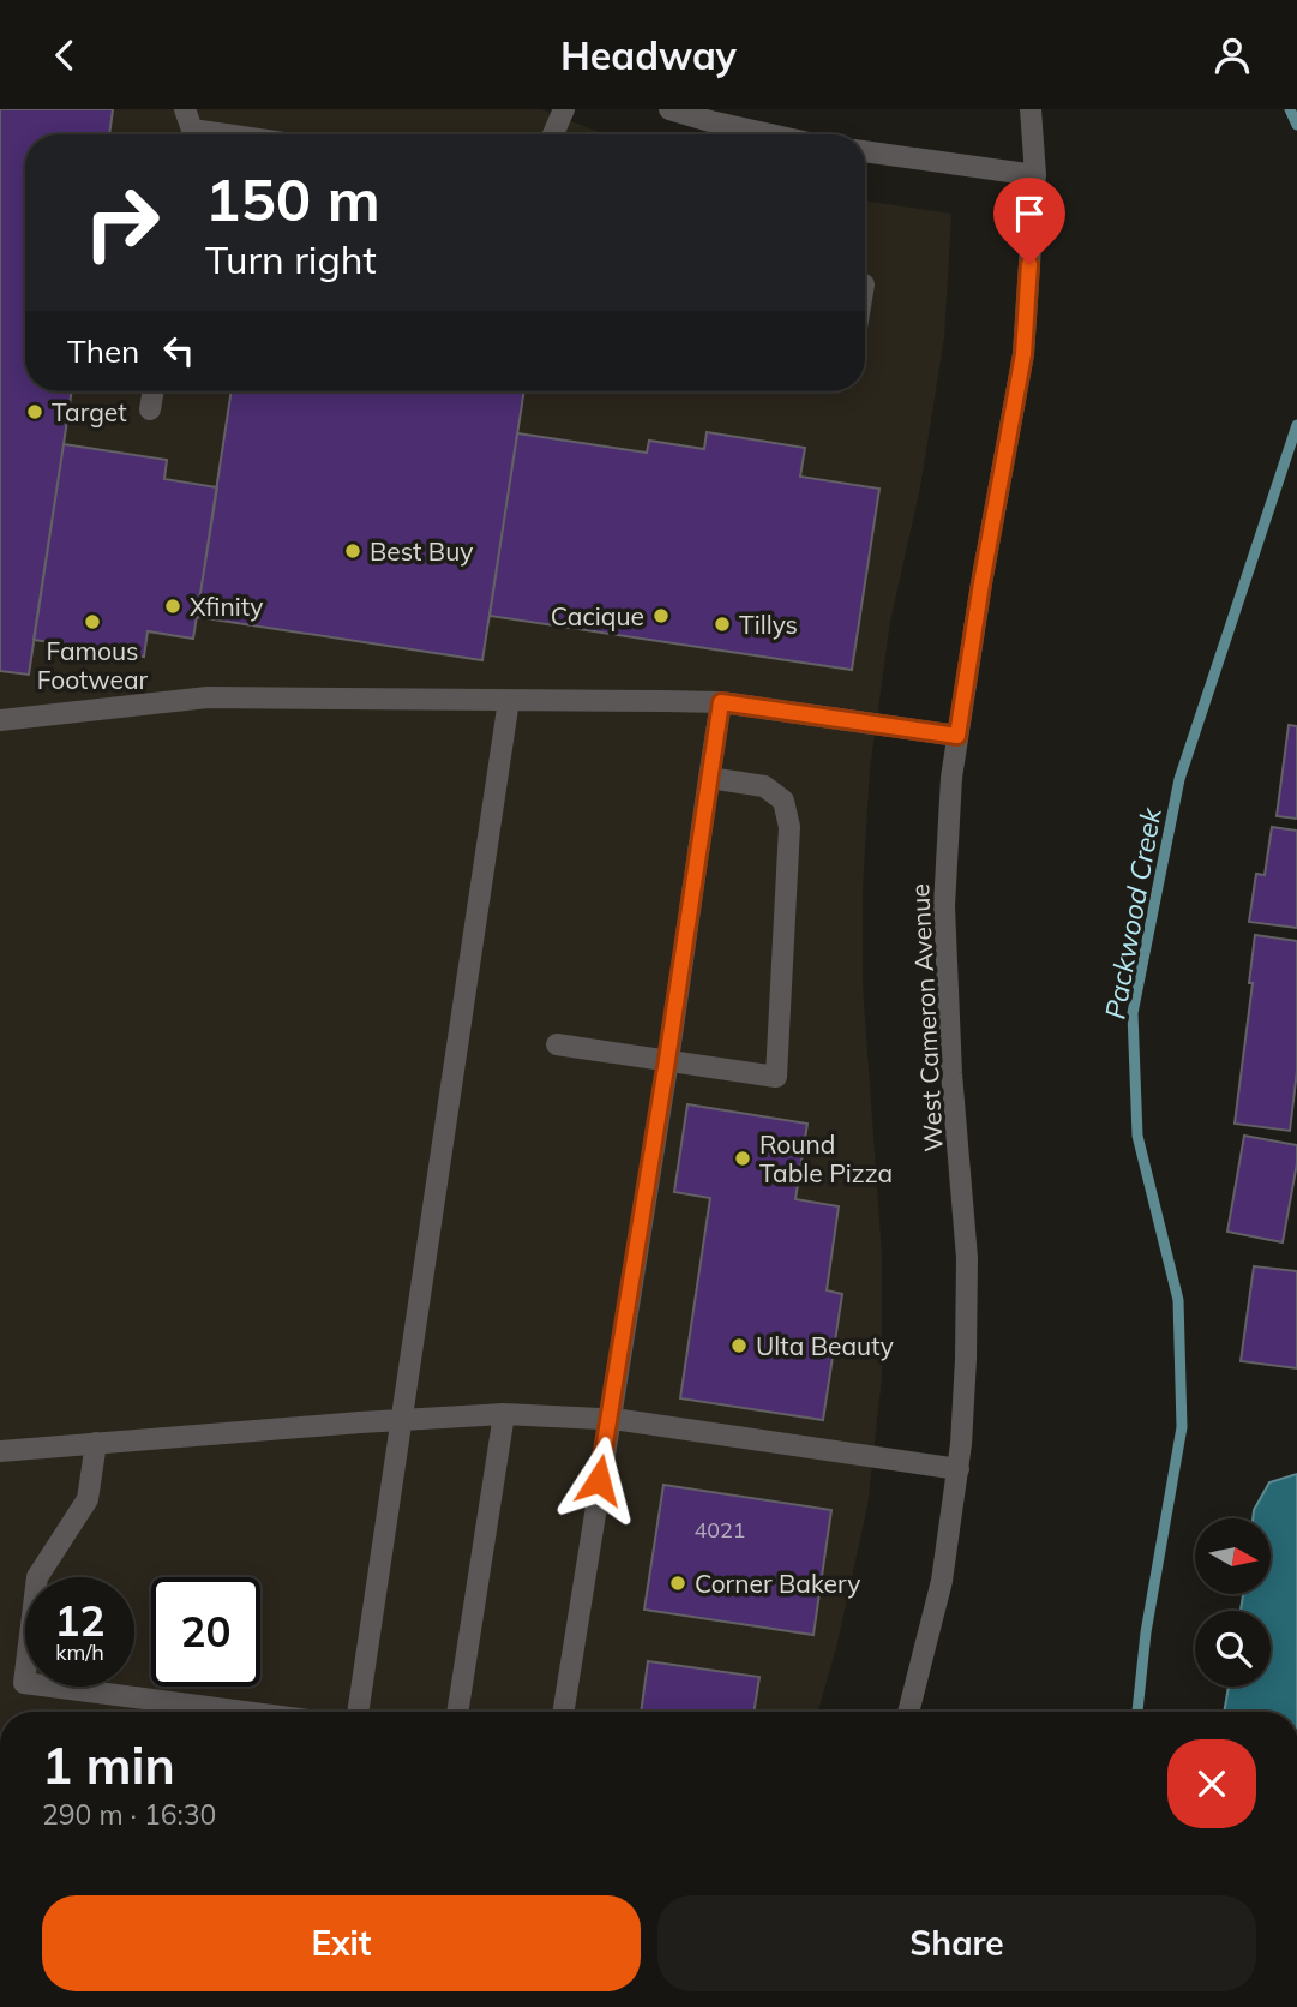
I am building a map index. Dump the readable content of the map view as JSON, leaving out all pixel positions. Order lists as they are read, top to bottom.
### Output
{
  "streets": {
    "street": ["West Cameron Avenue"]
  },
  "water": ["Packwood Creek"],
  "places": [
    "Target",
    "Best Buy",
    "Xfinity",
    "Cacique",
    "Famous Footwear",
    "Tillys",
    "Round Table Pizza",
    "Ulta Beauty",
    "Corner Bakery"
  ],
  "house_numbers": ["4021"],
  "north": "right",
  "page": {
    "header": "Headway",
    "turn": ["150 m", "Turn right"],
    "then": "Then",
    "speed": "12 km/h",
    "limit": "20",
    "heading": ["1 min", "290 m · 16:30"],
    "buttons": ["Exit", "Share"]
  }
}
